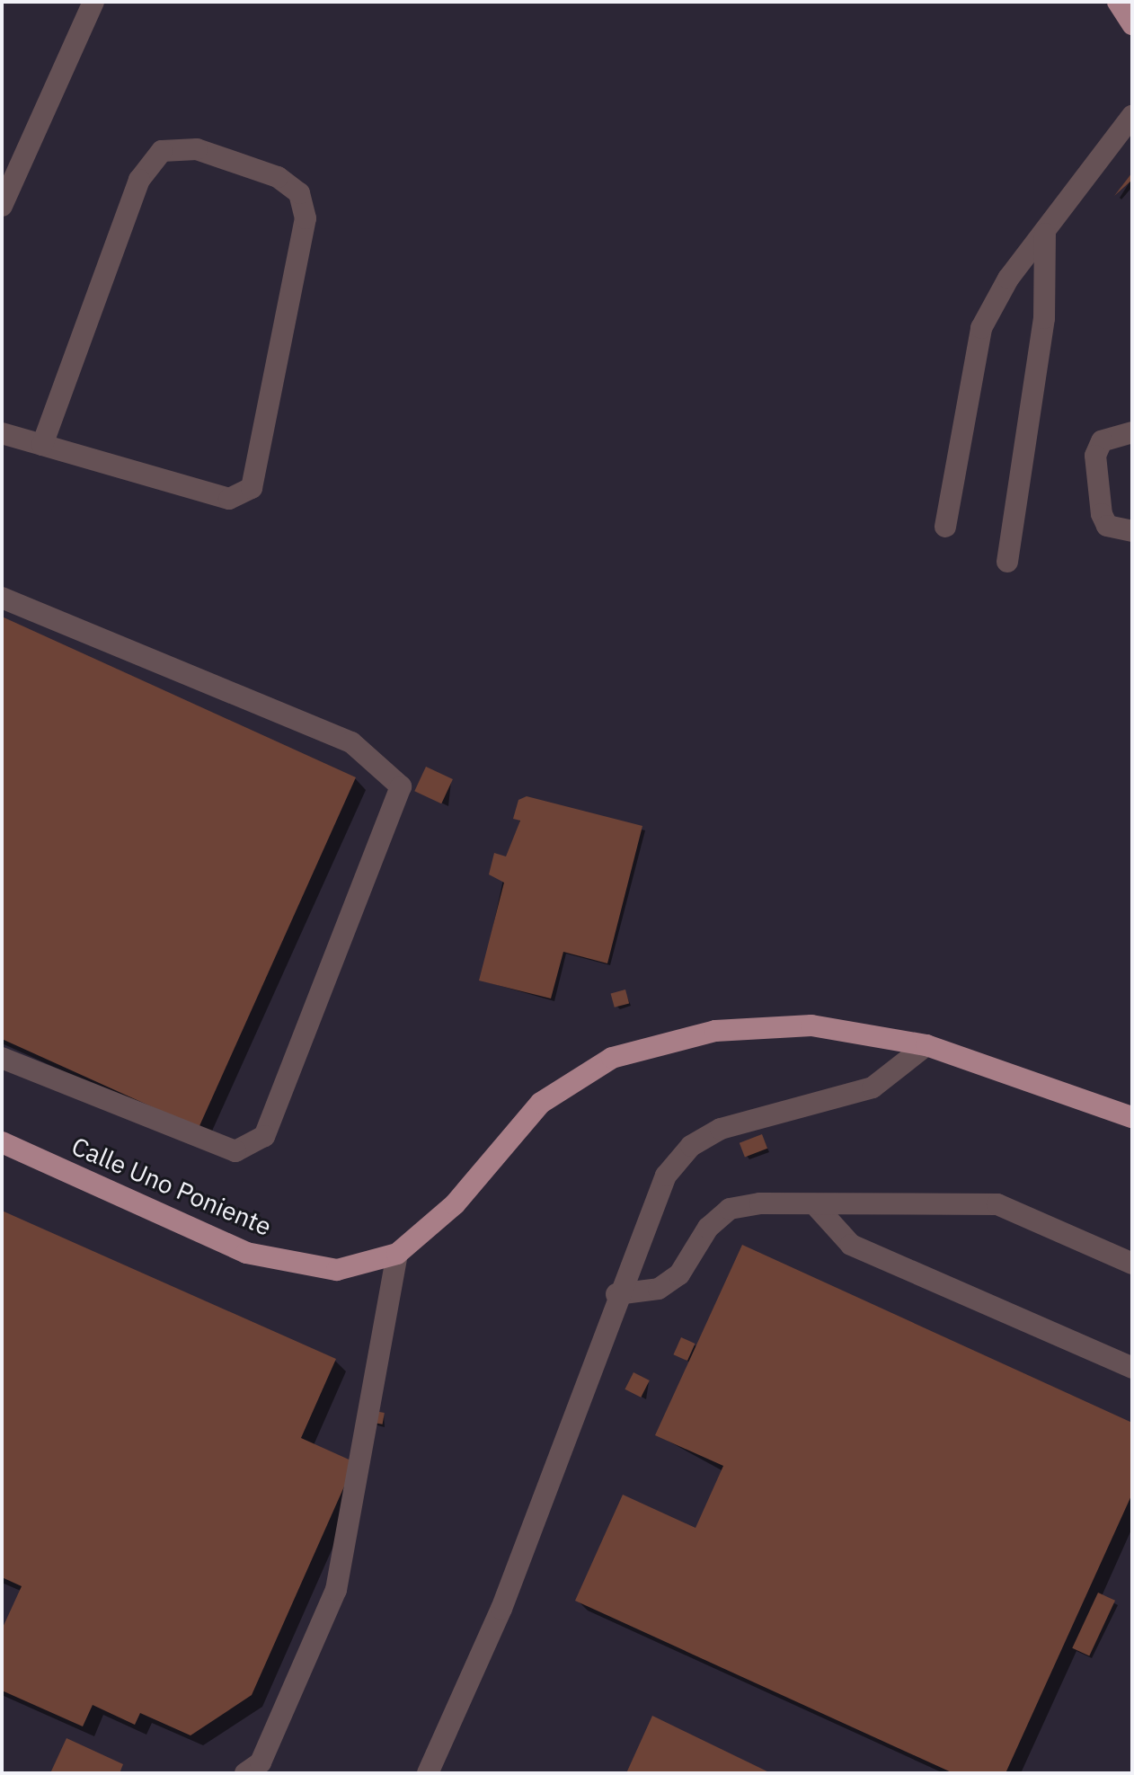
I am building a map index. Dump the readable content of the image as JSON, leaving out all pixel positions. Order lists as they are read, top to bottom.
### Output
{
  "streets": {
    "main road": ["Calle Uno Poniente"]
  }
}
